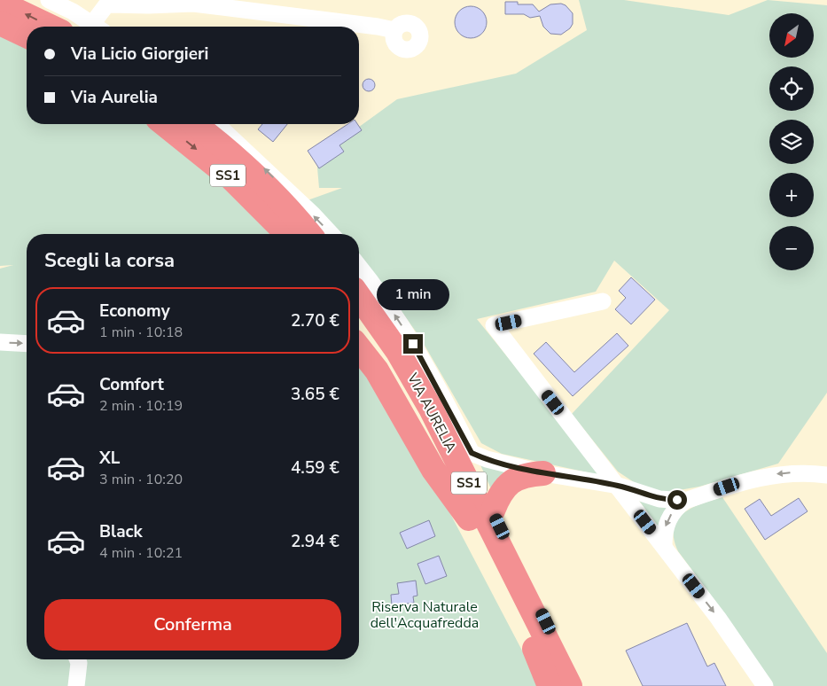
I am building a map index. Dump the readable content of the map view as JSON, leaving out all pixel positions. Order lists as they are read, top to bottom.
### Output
{
  "streets": {
    "highway": ["SS1", "VIA AURELIA"]
  },
  "parks": ["Riserva Naturale dell'Acquafredda"],
  "north": "bottom left",
  "page": {
    "map_buttons": ["+", "−"],
    "banner": ["Via Licio Giorgieri", "Via Aurelia"],
    "heading": "Scegli la corsa",
    "bubble": "1 min",
    "list": [
      {
        "name": "Economy",
        "note": "1 min · 10:18",
        "value": "2.70 €"
      },
      {
        "name": "Comfort",
        "note": "2 min · 10:19",
        "value": "3.65 €"
      },
      {
        "name": "XL",
        "note": "3 min · 10:20",
        "value": "4.59 €"
      },
      {
        "name": "Black",
        "note": "4 min · 10:21",
        "value": "2.94 €"
      }
    ],
    "buttons": "Conferma"
  }
}
